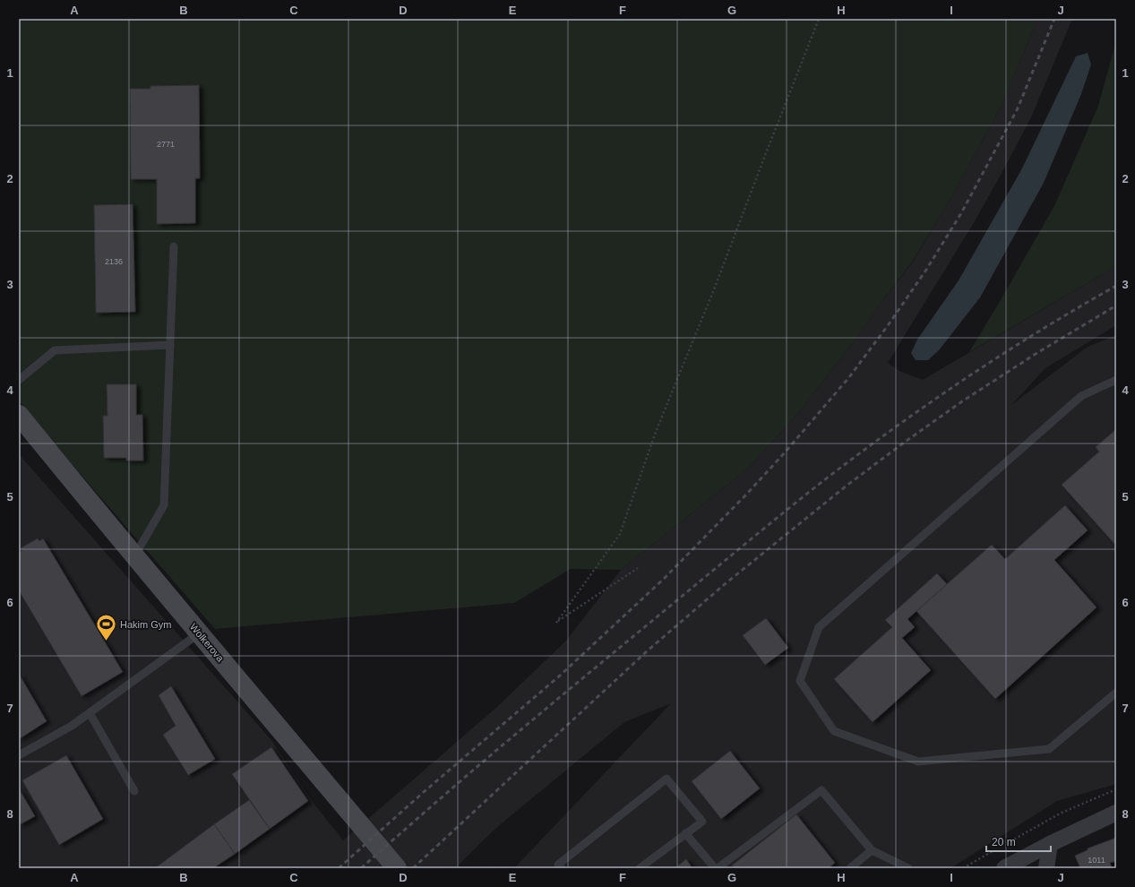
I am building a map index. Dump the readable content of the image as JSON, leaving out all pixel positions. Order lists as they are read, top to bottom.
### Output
{
  "streets": {
    "main road": ["Wolkerova"]
  },
  "places": {
    "sports": ["Hakim Gym"]
  },
  "house_numbers": ["2771", "2136", "1011"],
  "scale_bar": "20 m",
  "grid": {
    "columns": [
      "A",
      "B",
      "C",
      "D",
      "E",
      "F",
      "G",
      "H",
      "I",
      "J"
    ],
    "rows": [
      "1",
      "2",
      "3",
      "4",
      "5",
      "6",
      "7",
      "8"
    ]
  }
}
